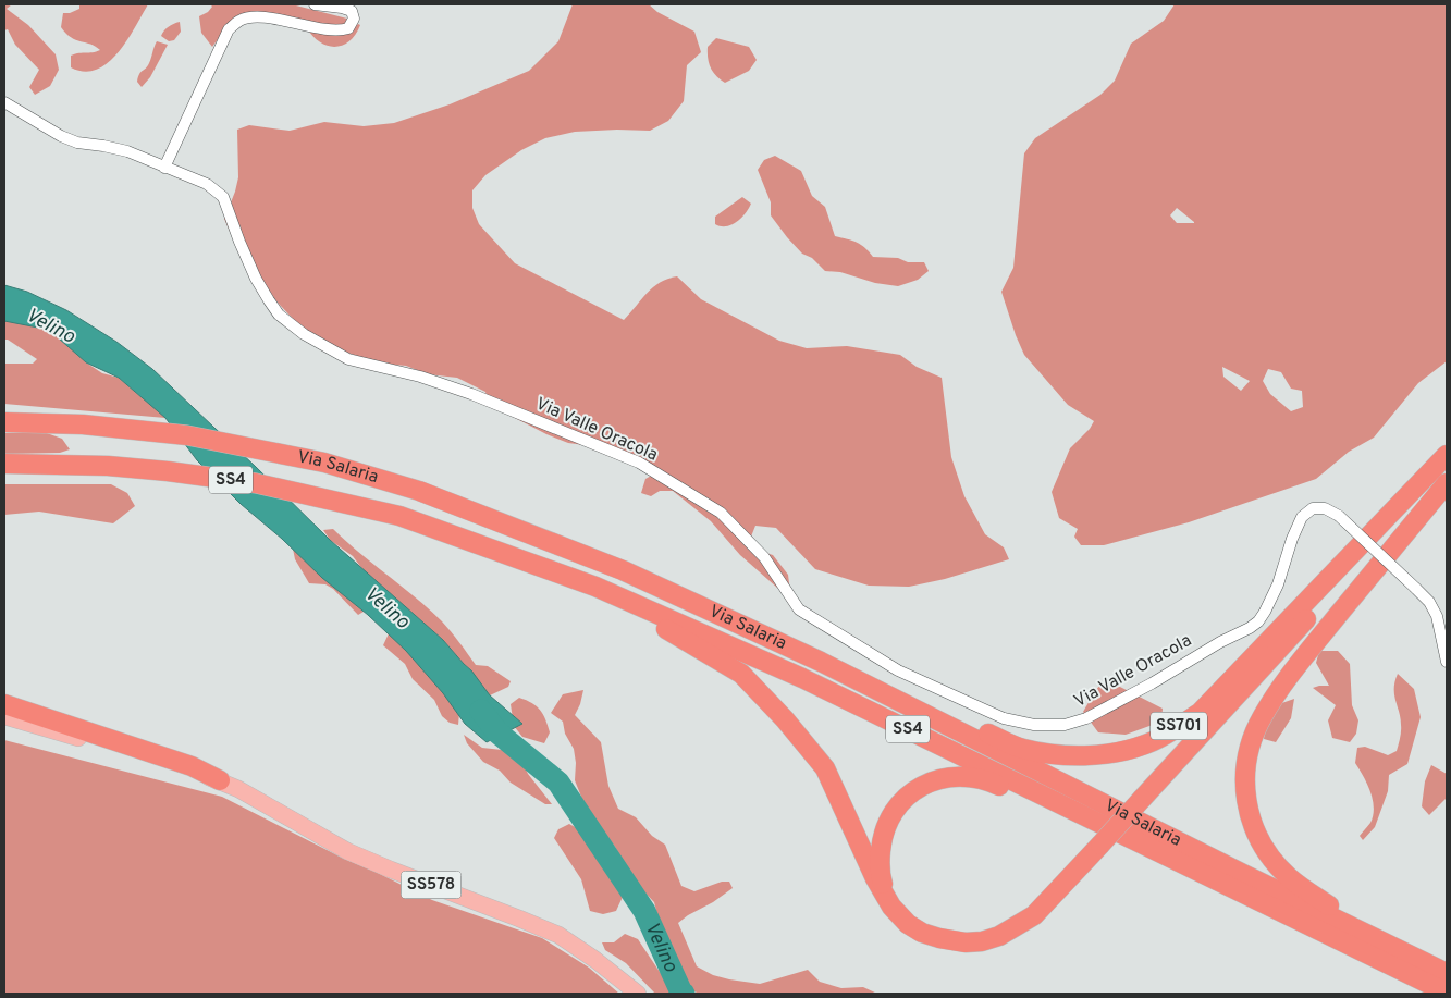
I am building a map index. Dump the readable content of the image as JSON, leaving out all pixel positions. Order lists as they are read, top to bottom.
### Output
{
  "streets": {
    "highway": ["Via Salaria", "SS4", "SS701"],
    "main road": ["SS578"],
    "street": ["Via Valle Oracola"]
  },
  "crossings": [
    ["Via Salaria", "SS701"]
  ],
  "water": ["Velino"]
}
